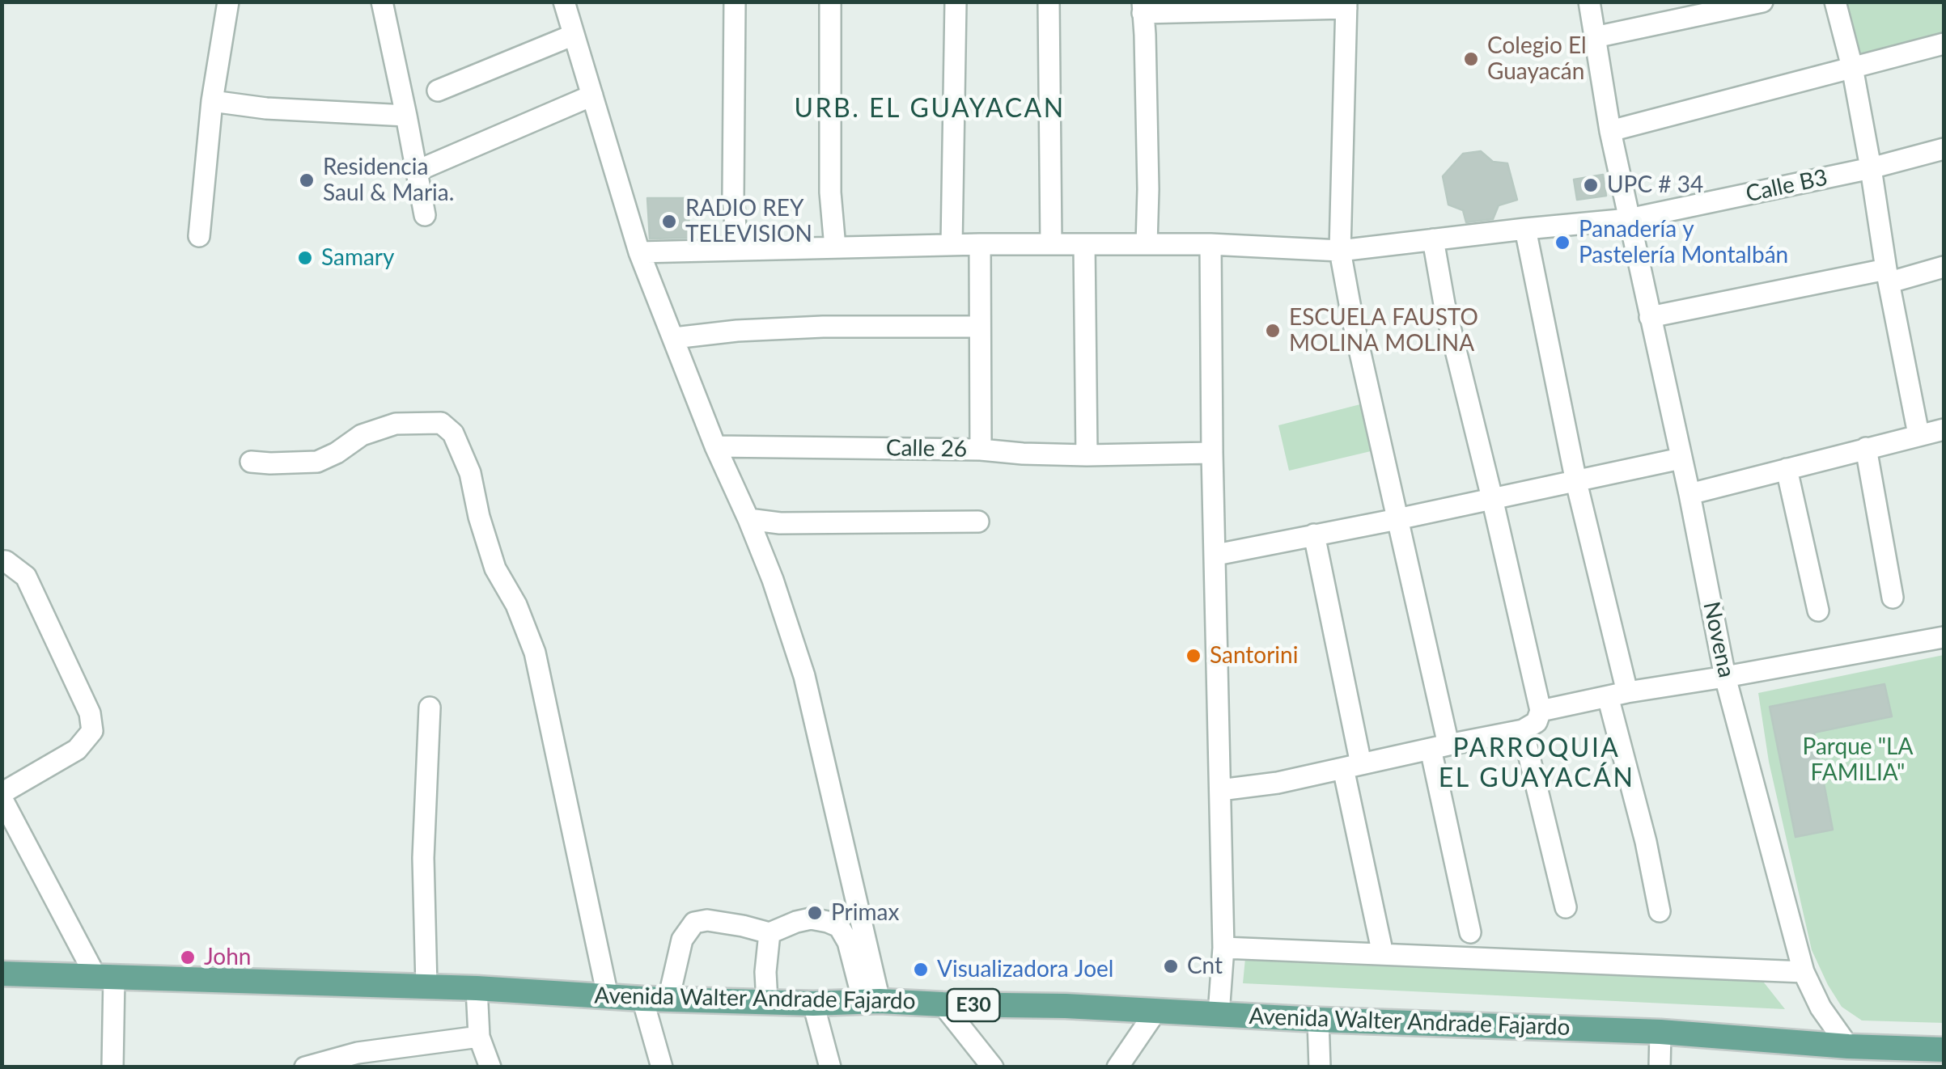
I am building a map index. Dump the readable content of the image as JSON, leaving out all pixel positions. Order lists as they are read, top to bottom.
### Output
{
  "streets": {
    "main road": ["Avenida Walter Andrade Fajardo", "E30"],
    "street": ["Calle B3", "Calle 26", "Novena"]
  },
  "crossings": [
    ["Calle B3", "Novena"],
    ["Novena", "Avenida Walter Andrade Fajardo"]
  ],
  "districts": ["URB. EL GUAYACAN", "PARROQUIA EL GUAYACÁN"],
  "parks": ["Parque \"LA FAMILIA\""],
  "places": [
    "Colegio El Guayacán",
    "Residencia Saul & Maria.",
    "UPC # 34",
    "RADIO REY TELEVISION",
    "Panadería y Pastelería Montalbán",
    "Samary",
    "ESCUELA FAUSTO MOLINA MOLINA",
    "Santorini",
    "Primax",
    "John",
    "Cnt",
    "Visualizadora Joel"
  ]
}
